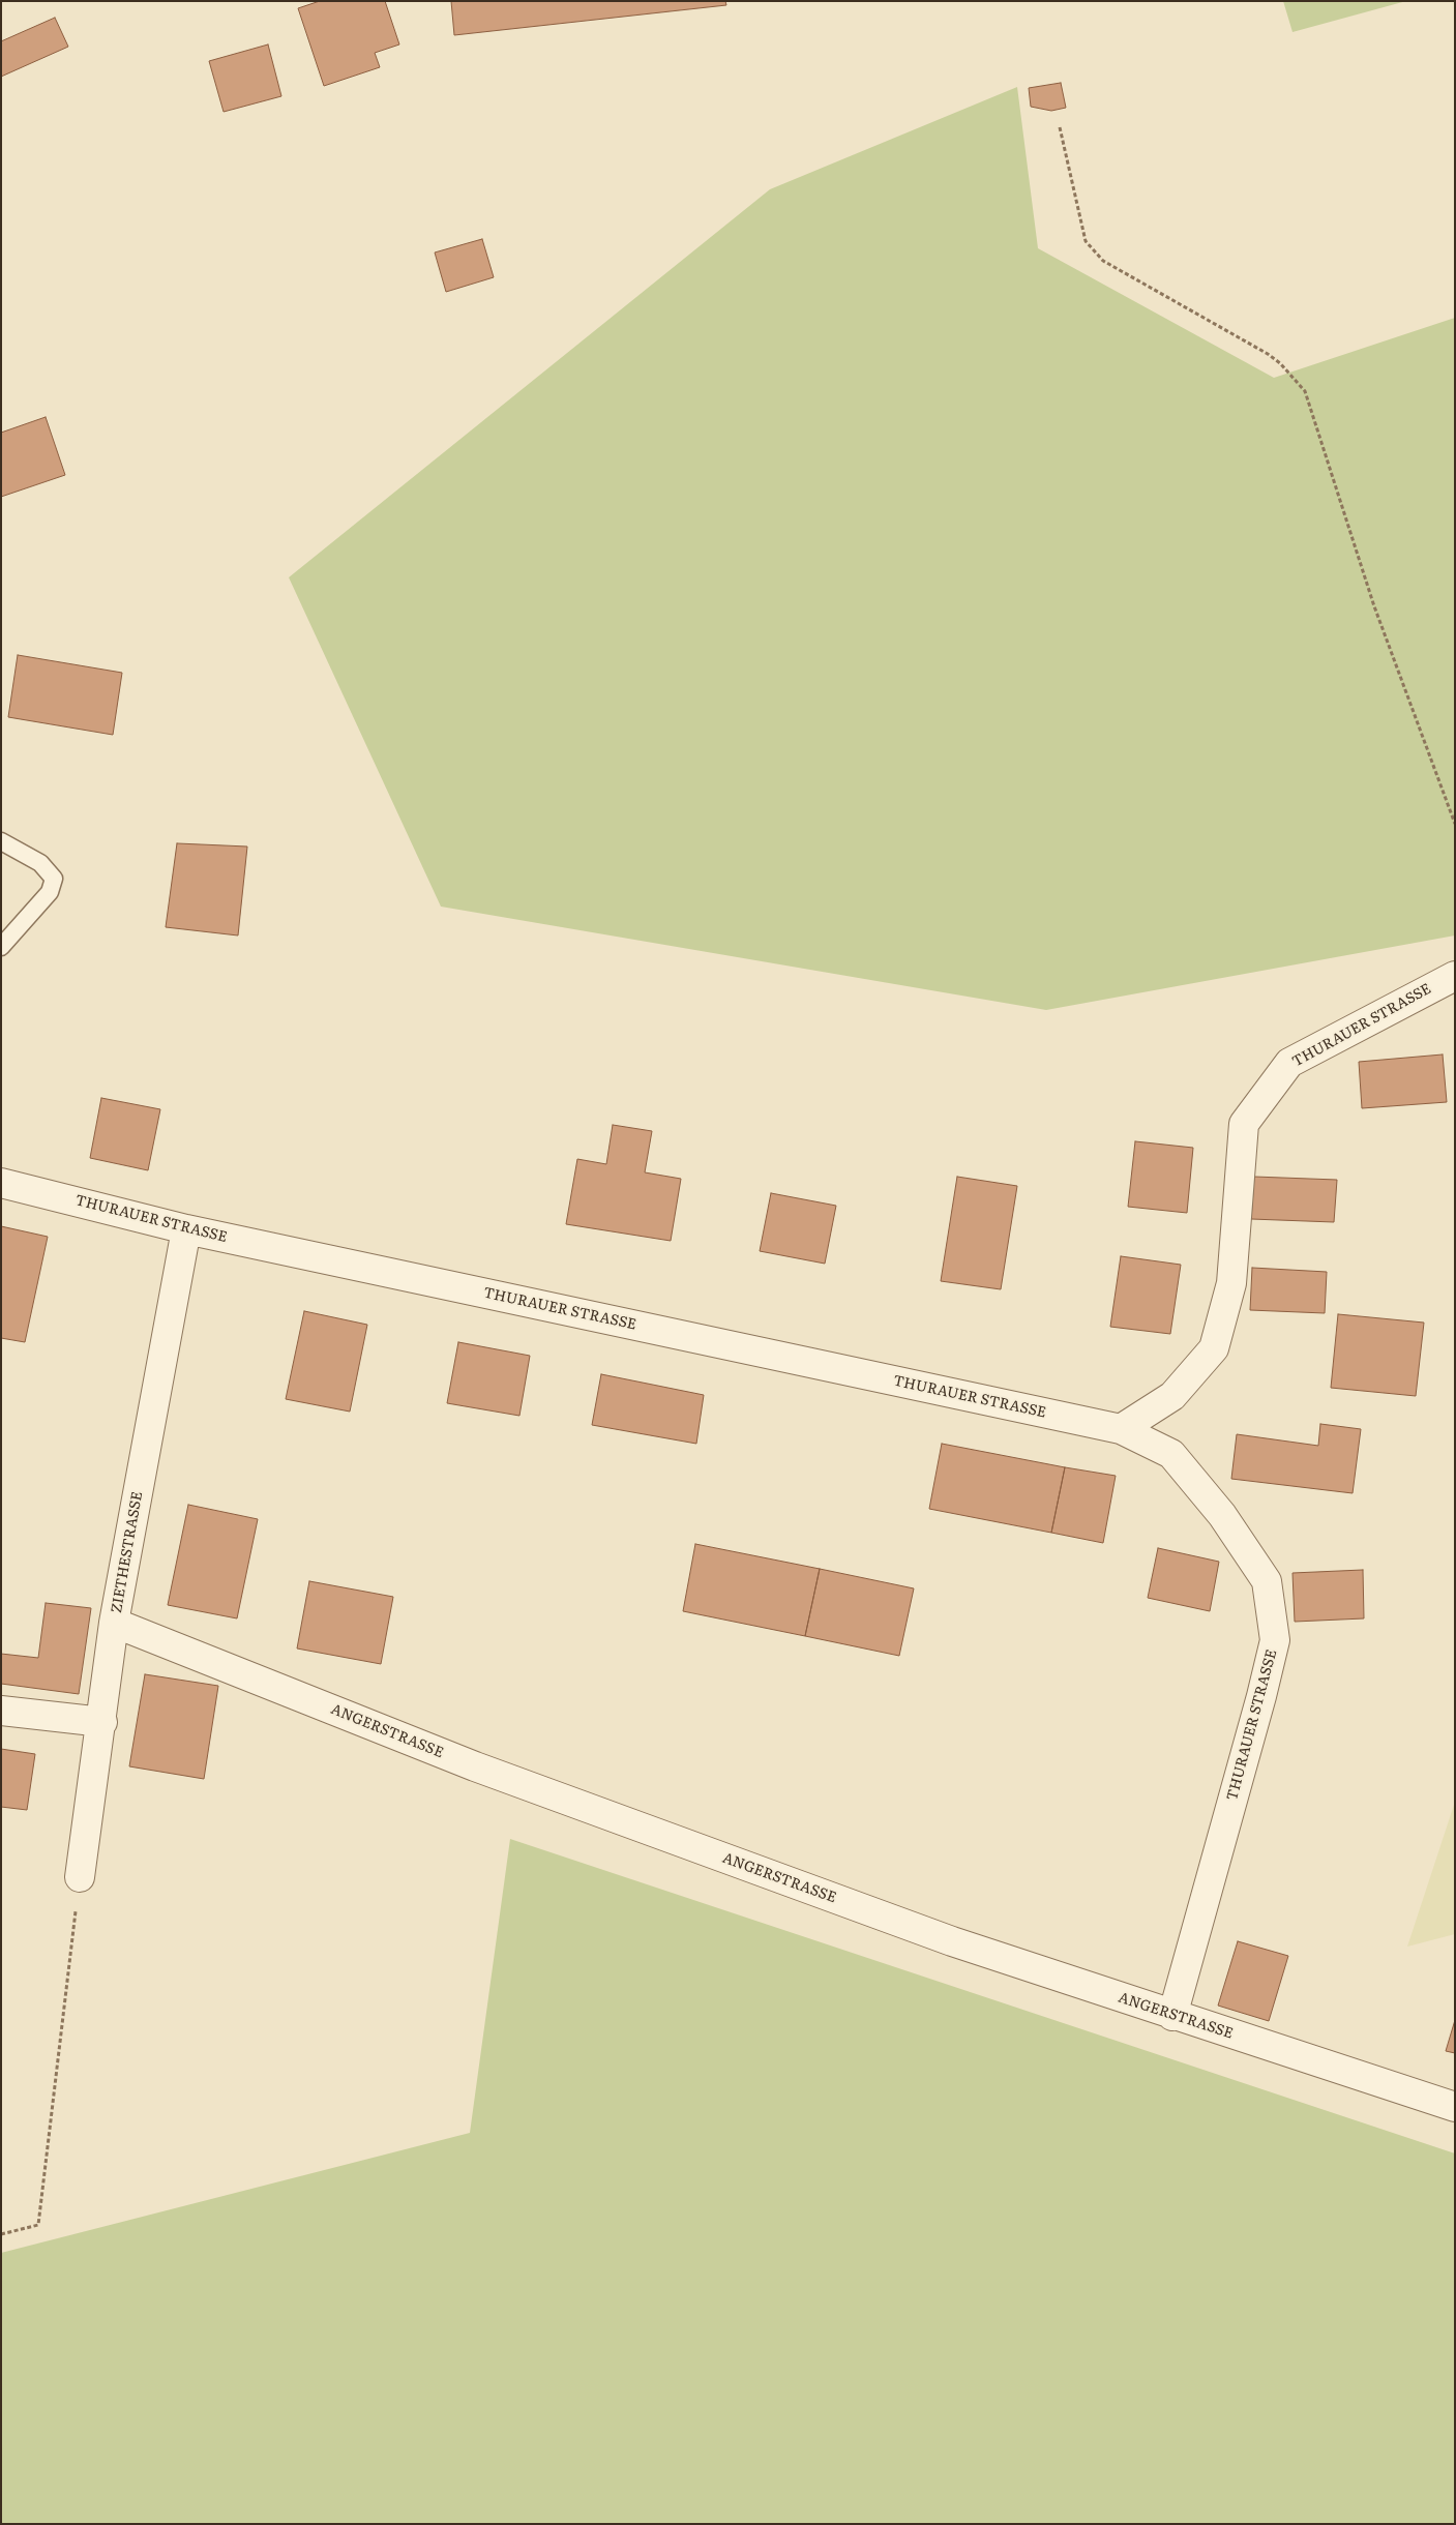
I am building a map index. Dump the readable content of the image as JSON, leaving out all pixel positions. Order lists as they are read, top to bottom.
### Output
{
  "streets": {
    "street": ["THURAUER STRASSE", "ZIETHESTRASSE", "ANGERSTRASSE"]
  },
  "crossings": [
    ["THURAUER STRASSE", "ZIETHESTRASSE"],
    ["THURAUER STRASSE", "ANGERSTRASSE"],
    ["ZIETHESTRASSE", "ANGERSTRASSE"]
  ]
}
